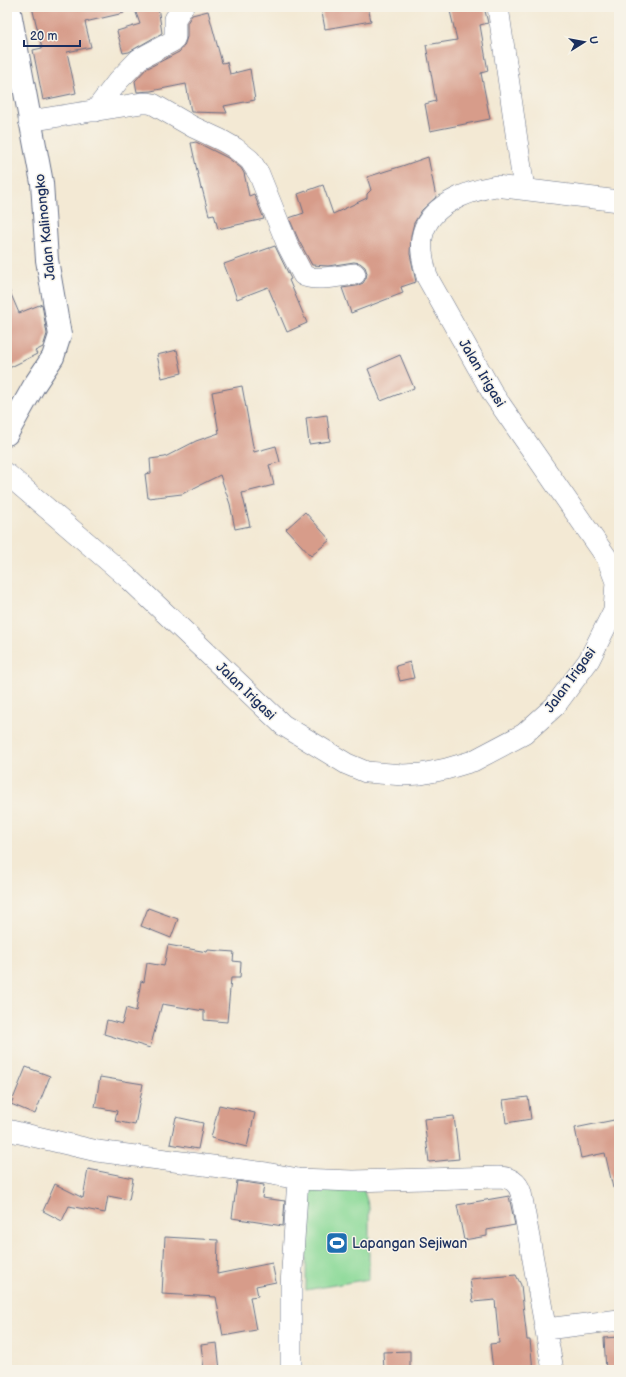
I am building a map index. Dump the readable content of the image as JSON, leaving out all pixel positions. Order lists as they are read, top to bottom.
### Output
{
  "streets": {
    "street": ["Jalan Kalinongko", "Jalan Irigasi"]
  },
  "places": {
    "sports": ["Lapangan Sejiwan"]
  },
  "scale_bar": "20 m",
  "north": "right"
}
